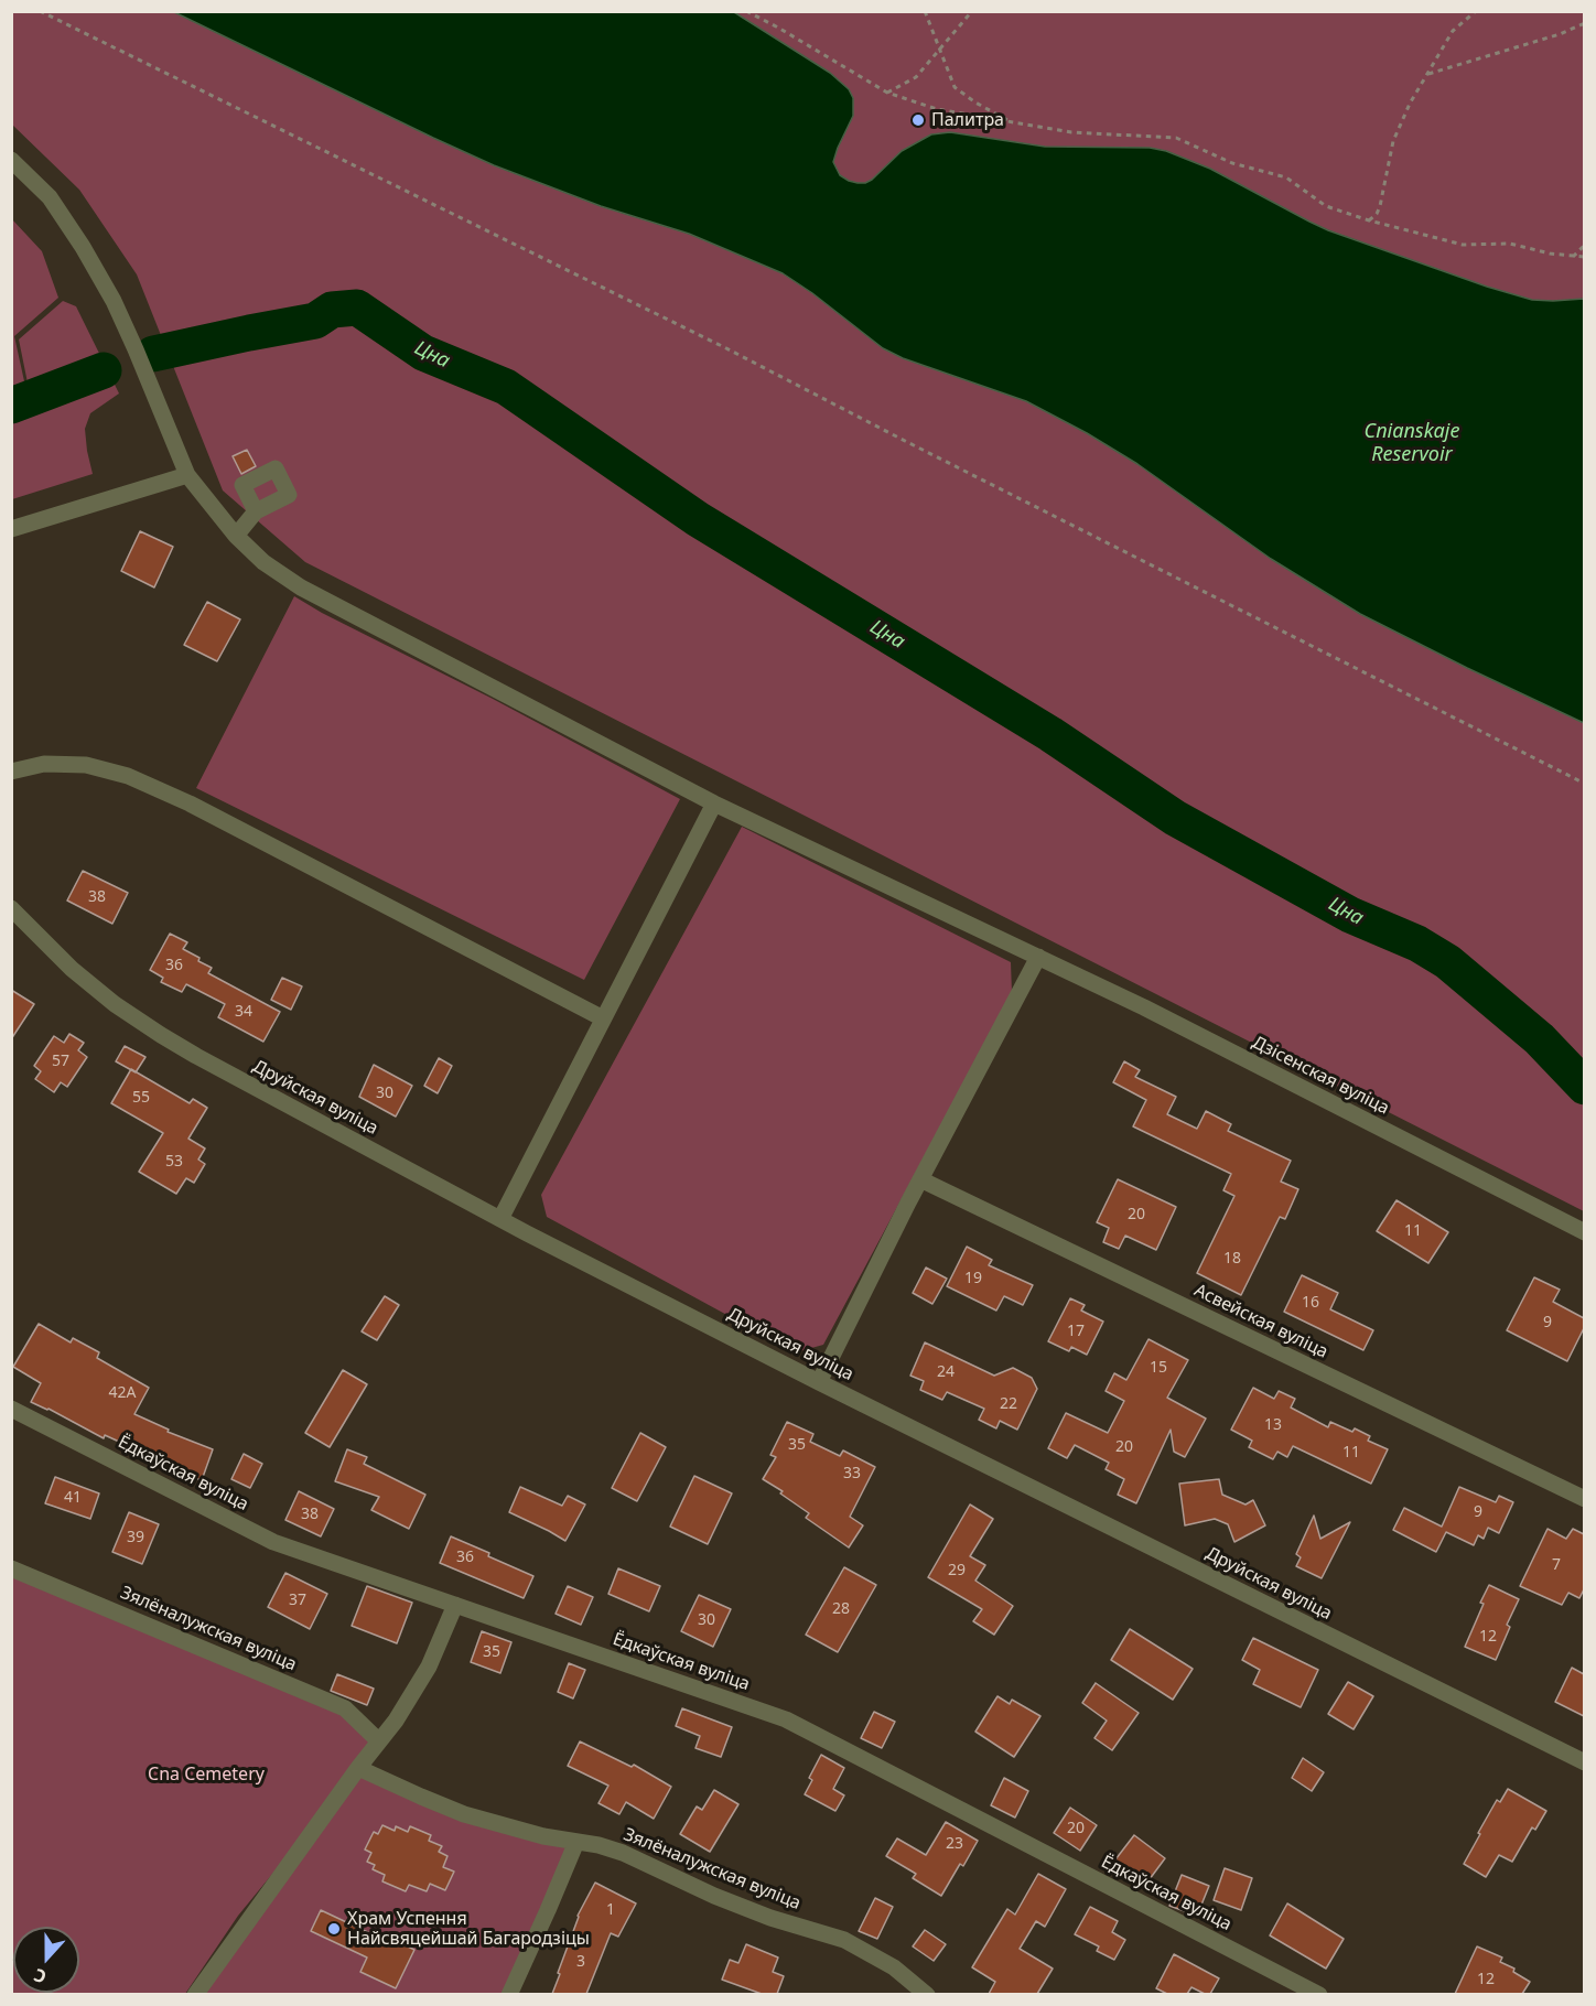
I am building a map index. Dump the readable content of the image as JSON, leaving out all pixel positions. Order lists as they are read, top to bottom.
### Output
{
  "streets": {
    "street": [
      "Дзісенская вуліца",
      "Друйская вуліца",
      "Асвейская вуліца",
      "Ёдкаўская вуліца",
      "Зялёналужская вуліца"
    ]
  },
  "water": ["Цна", "Cnianskaje Reservoir"],
  "parks": ["Cna Cemetery"],
  "places": ["Палитра", "Храм Успення Найсвяцейшай Багародзіцы"],
  "house_numbers": [
    "38",
    "36",
    "34",
    "57",
    "30",
    "55",
    "53",
    "20",
    "11",
    "18",
    "19",
    "16",
    "9",
    "17",
    "15",
    "24",
    "42А",
    "22",
    "13",
    "35",
    "20",
    "11",
    "33",
    "41",
    "9",
    "38",
    "39",
    "36",
    "7",
    "29",
    "37",
    "28",
    "30",
    "12",
    "35",
    "20",
    "23",
    "1",
    "3",
    "12"
  ],
  "north": "bottom"
}
